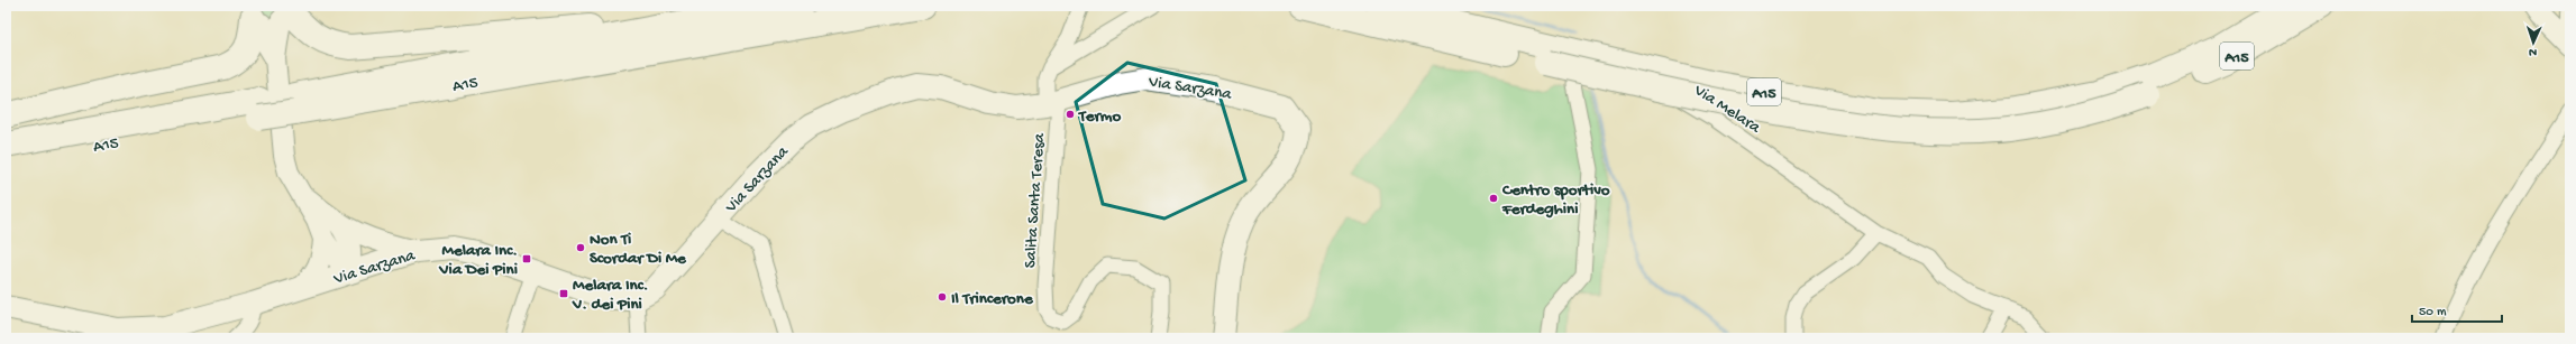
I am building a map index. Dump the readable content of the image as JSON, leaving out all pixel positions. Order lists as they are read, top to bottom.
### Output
{
  "streets": {
    "highway": ["A15"],
    "main road": ["Via Sarzana"],
    "street": ["Via Melara", "Salita Santa Teresa"]
  },
  "crossings": [
    ["Via Sarzana", "Salita Santa Teresa"]
  ],
  "places": {
    "other": [
      "Termo",
      "Centro sportivo Ferdeghini",
      "Non Ti Scordar Di Me",
      "Il Trincerone"
    ],
    "transit": ["Melara Inc. Via Dei Pini", "Melara Inc. V. dei Pini"]
  },
  "scale_bar": "50 m",
  "north": "bottom"
}
